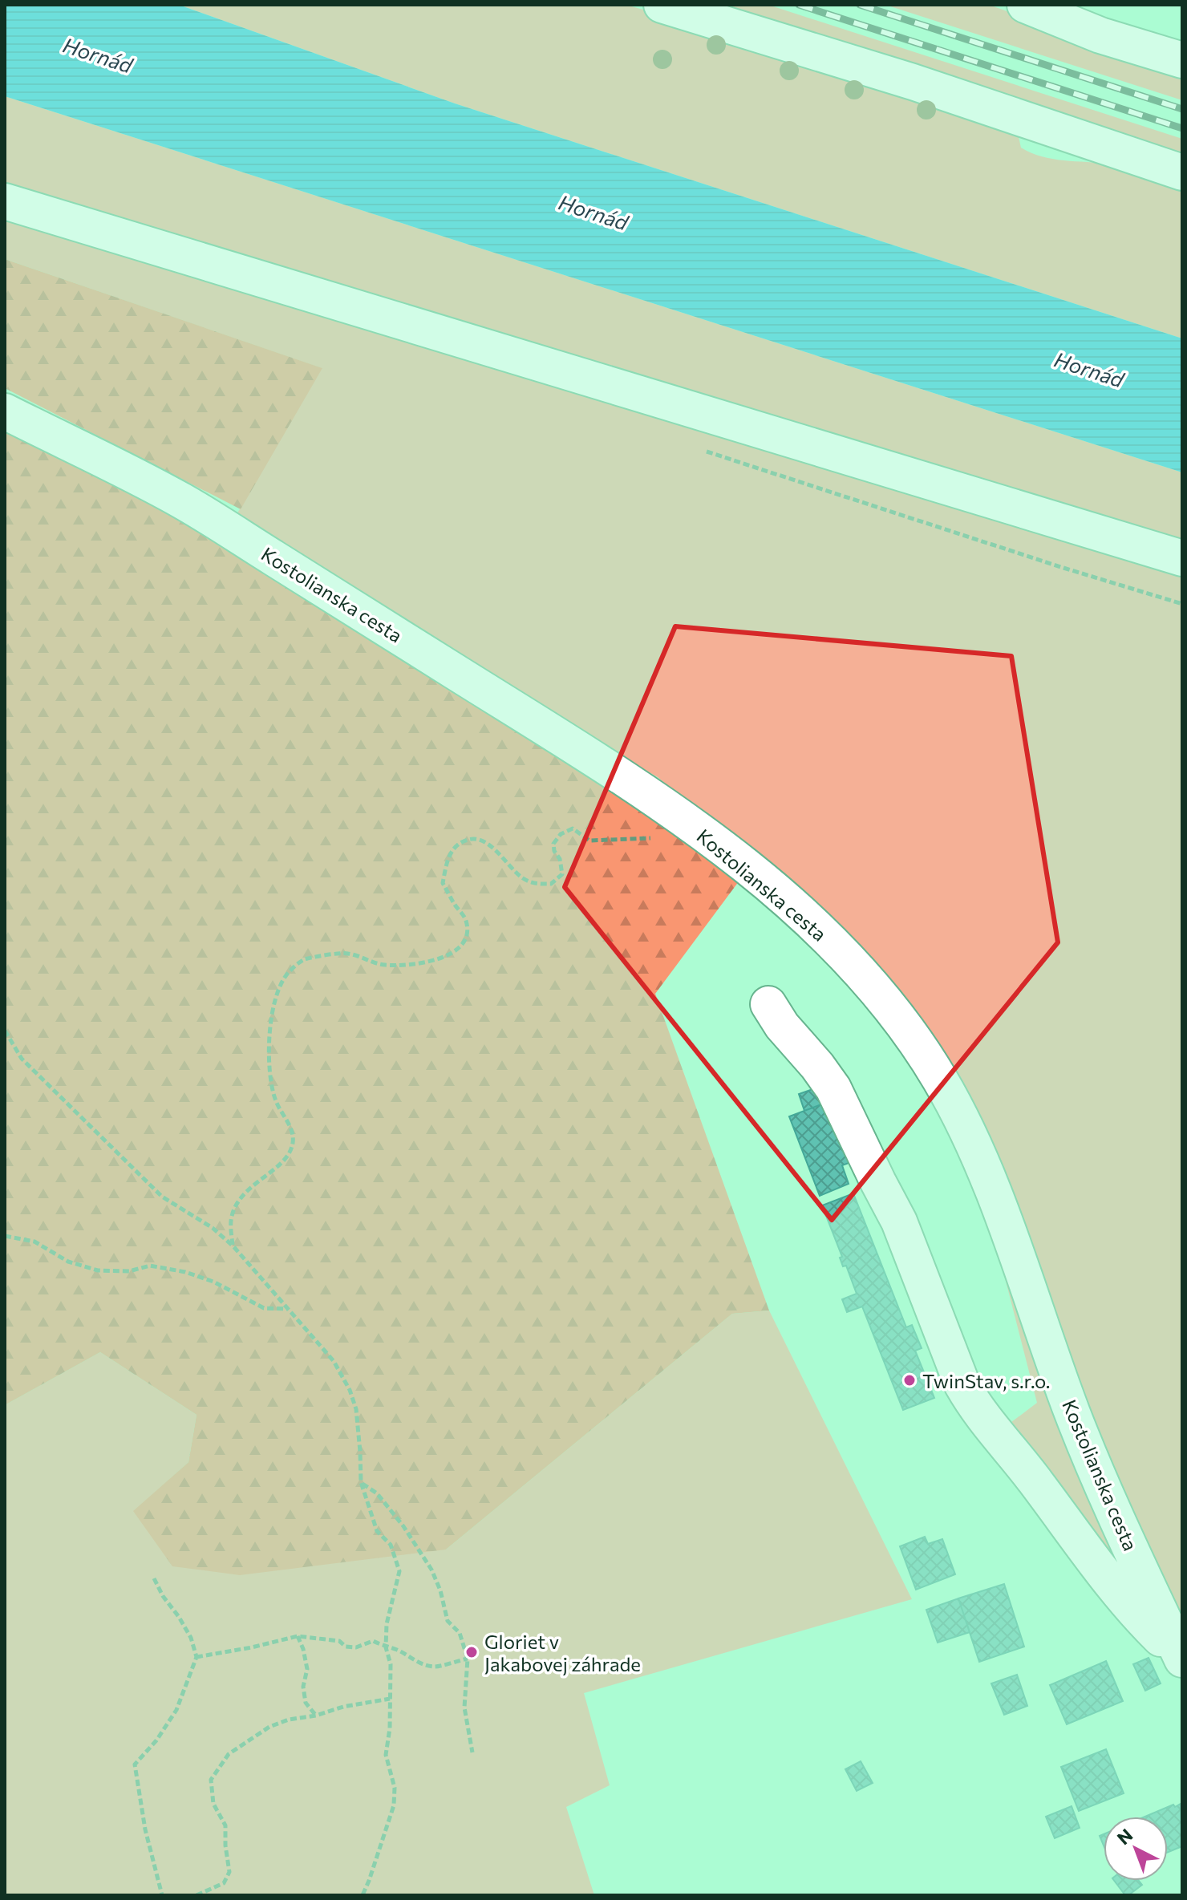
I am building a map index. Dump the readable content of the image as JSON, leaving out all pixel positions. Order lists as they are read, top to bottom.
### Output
{
  "streets": {
    "street": ["Kostolianska cesta"]
  },
  "water": ["Hornád"],
  "places": ["TwinStav, s.r.o.", "Gloriet v Jakabovej záhrade"],
  "north": "top left"
}
